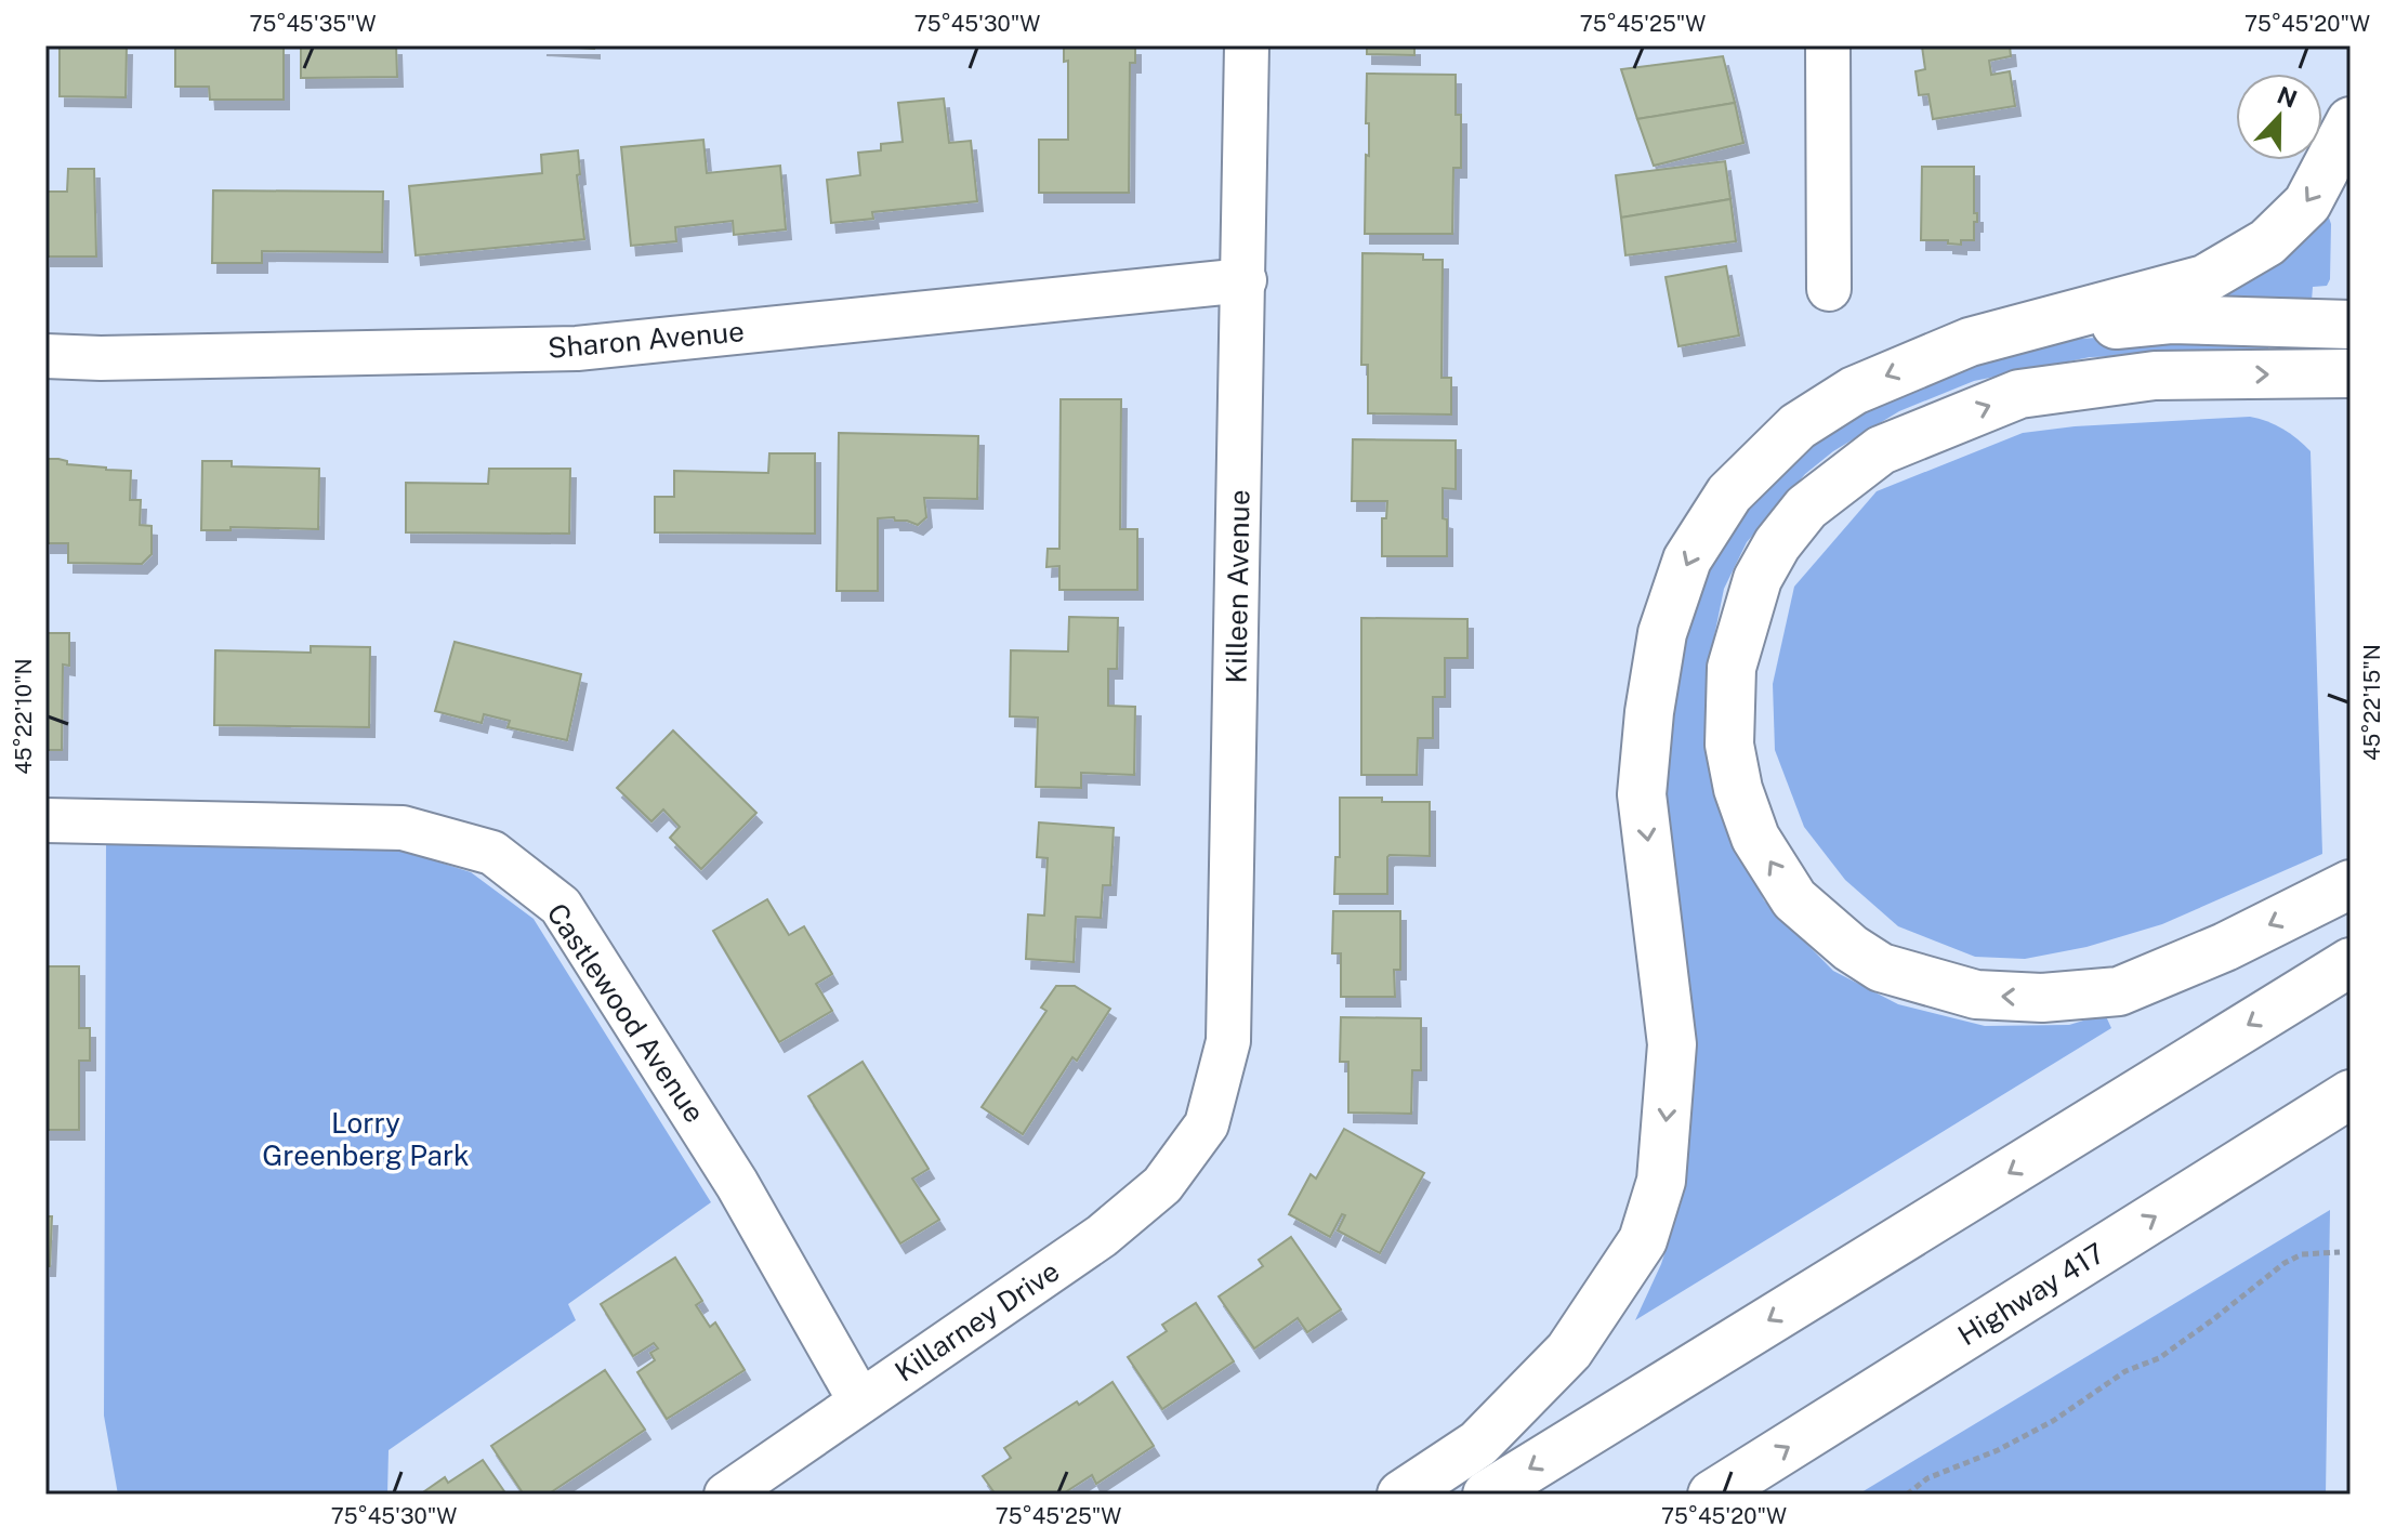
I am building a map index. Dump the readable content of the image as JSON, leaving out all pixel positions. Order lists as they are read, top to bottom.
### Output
{
  "streets": {
    "highway": ["Highway 417"],
    "street": [
      "Sharon Avenue",
      "Killeen Avenue",
      "Castlewood Avenue",
      "Killarney Drive"
    ]
  },
  "crossings": [
    ["Sharon Avenue", "Killeen Avenue"],
    ["Killeen Avenue", "Killarney Drive"],
    ["Castlewood Avenue", "Killarney Drive"]
  ],
  "parks": ["Lorry Greenberg Park"],
  "north": "top",
  "coordinates": [
    "75°45'35\"W",
    "75°45'30\"W",
    "75°45'25\"W",
    "75°45'20\"W",
    "45°22'15\"N",
    "45°22'10\"N"
  ]
}
